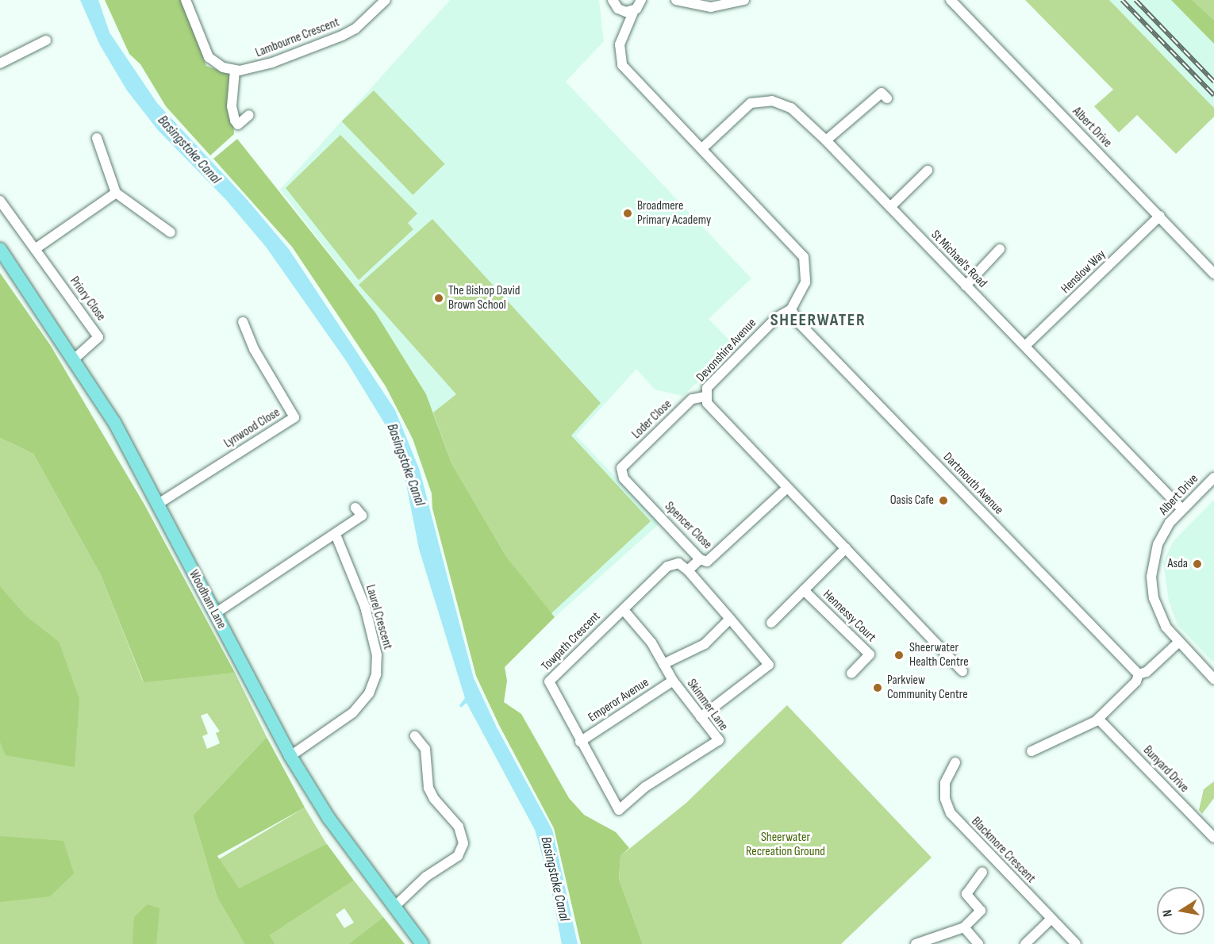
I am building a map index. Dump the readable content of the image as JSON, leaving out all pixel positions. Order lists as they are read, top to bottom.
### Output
{
  "streets": {
    "main road": ["Woodham Lane"],
    "street": [
      "Lambourne Crescent",
      "Albert Drive",
      "St Michael's Road",
      "Henslow Way",
      "Priory Close",
      "Devonshire Avenue",
      "Loder Close",
      "Lynwood Close",
      "Dartmouth Avenue",
      "Spencer Close",
      "Hennessy Court",
      "Laurel Crescent",
      "Towpath Crescent",
      "Emperor Avenue",
      "Skimmer Lane",
      "Bunyard Drive",
      "Blackmore Crescent"
    ]
  },
  "crossings": [
    ["Albert Drive", "St Michael's Road"],
    ["Albert Drive", "Henslow Way"],
    ["St Michael's Road", "Henslow Way"],
    ["St Michael's Road", "Devonshire Avenue"],
    ["Priory Close", "Woodham Lane"],
    ["Devonshire Avenue", "Loder Close"],
    ["Devonshire Avenue", "Dartmouth Avenue"],
    ["Devonshire Avenue", "Spencer Close"],
    ["Loder Close", "Spencer Close"],
    ["Lynwood Close", "Woodham Lane"],
    ["Woodham Lane", "Laurel Crescent"],
    ["Towpath Crescent", "Emperor Avenue"],
    ["Towpath Crescent", "Skimmer Lane"],
    ["Emperor Avenue", "Skimmer Lane"]
  ],
  "districts": ["SHEERWATER"],
  "water": ["Basingstoke Canal"],
  "parks": ["Sheerwater Recreation Ground"],
  "places": [
    "Broadmere Primary Academy",
    "The Bishop David Brown School",
    "Oasis Cafe",
    "Asda",
    "Sheerwater Health Centre",
    "Parkview Community Centre"
  ],
  "north": "left"
}
